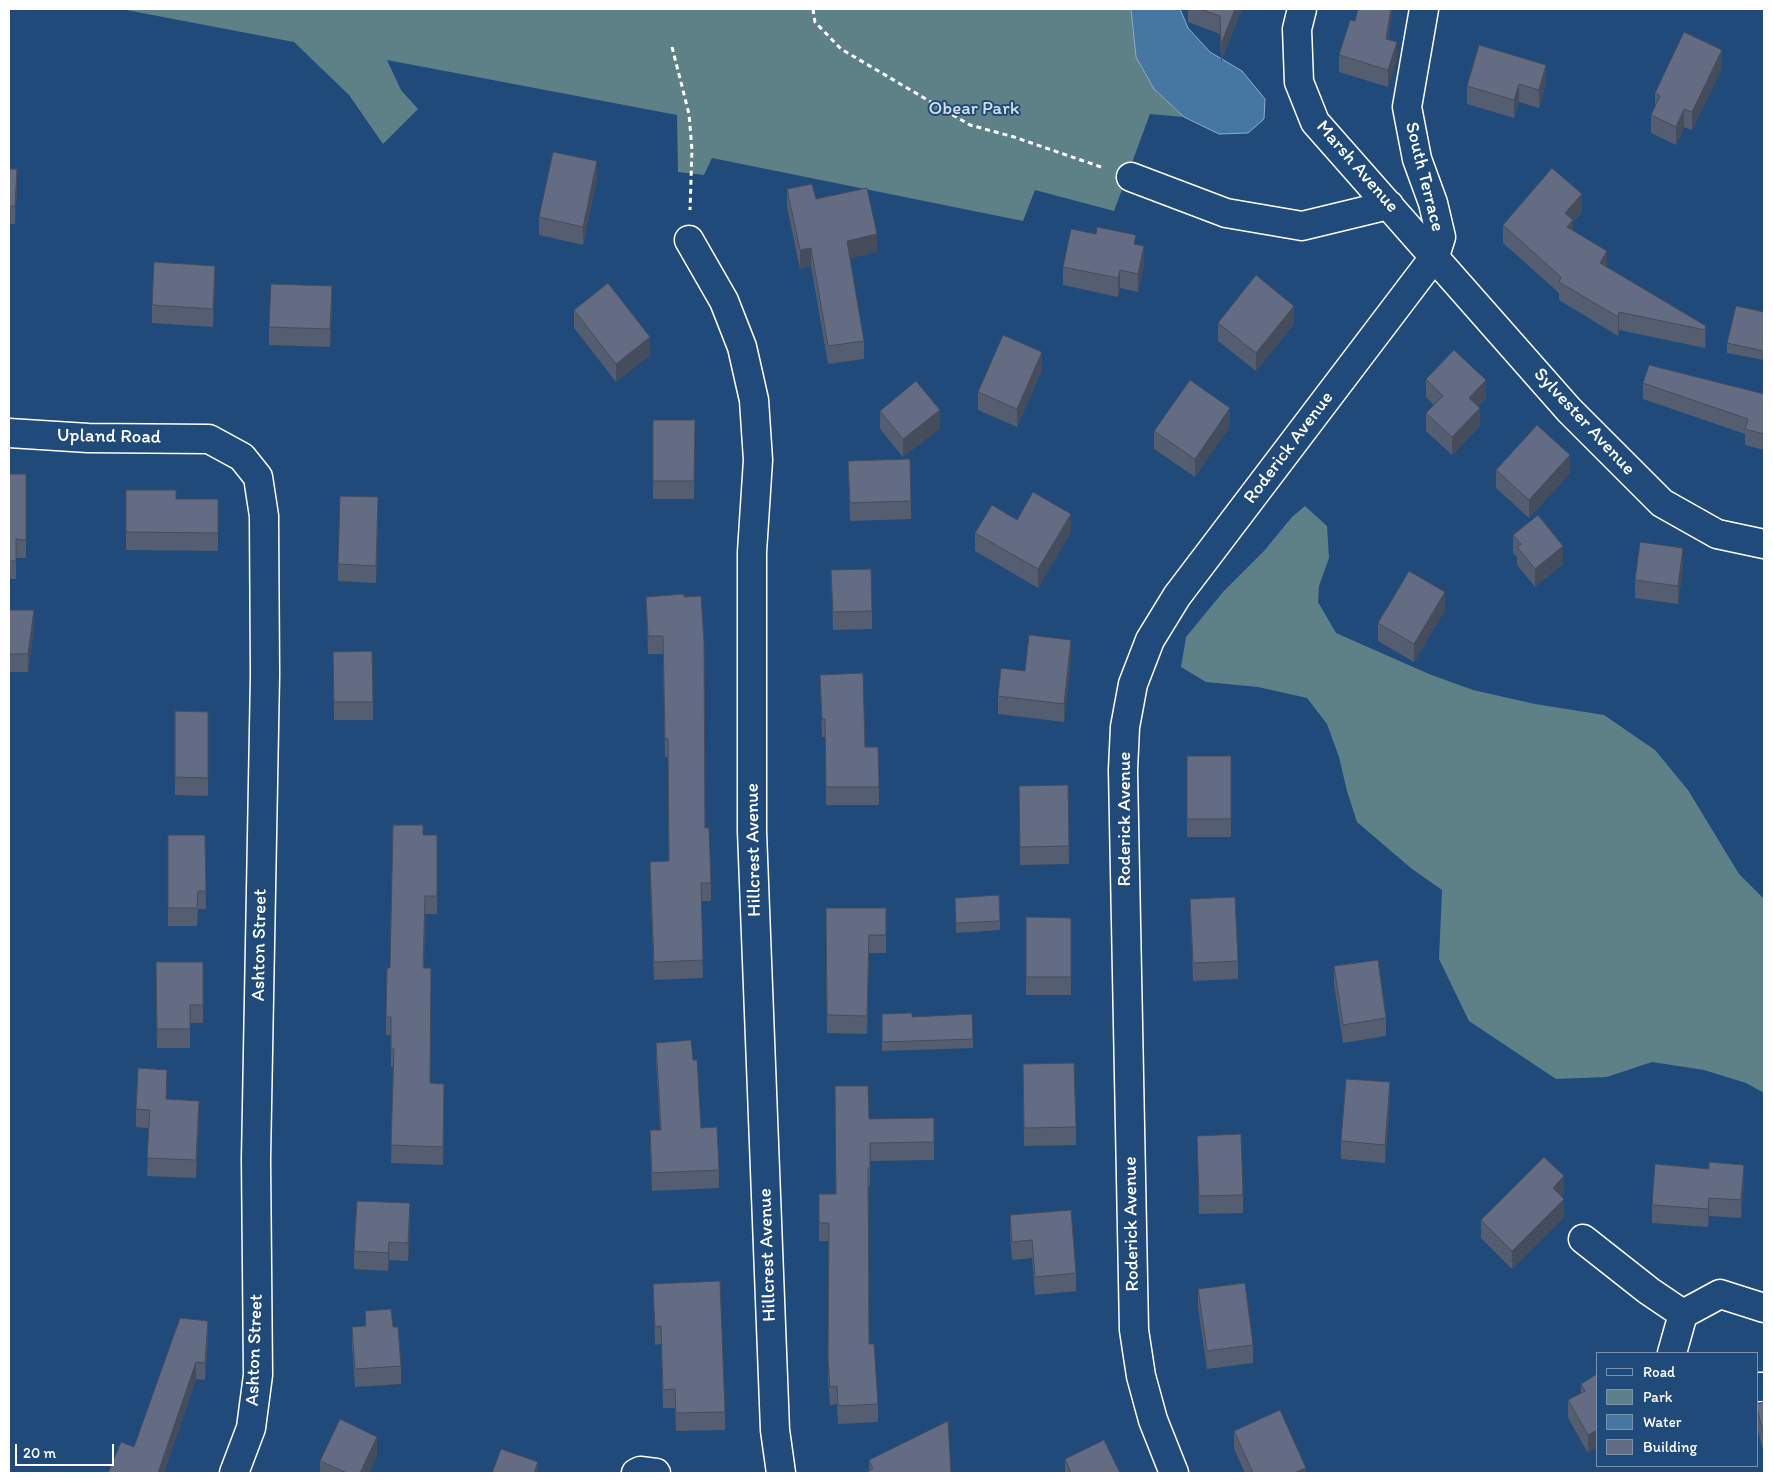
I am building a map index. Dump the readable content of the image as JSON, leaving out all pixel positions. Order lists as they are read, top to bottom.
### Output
{
  "streets": {
    "street": [
      "Marsh Avenue",
      "South Terrace",
      "Sylvester Avenue",
      "Upland Road",
      "Roderick Avenue",
      "Hillcrest Avenue",
      "Ashton Street"
    ]
  },
  "crossings": [
    ["Marsh Avenue", "South Terrace"],
    ["Marsh Avenue", "Sylvester Avenue"],
    ["Marsh Avenue", "Roderick Avenue"],
    ["South Terrace", "Sylvester Avenue"],
    ["South Terrace", "Roderick Avenue"],
    ["Sylvester Avenue", "Roderick Avenue"],
    ["Upland Road", "Ashton Street"]
  ],
  "parks": ["Obear Park"],
  "legend": [
    "Road",
    "Park",
    "Water",
    "Building"
  ],
  "scale_bar": "20 m"
}
